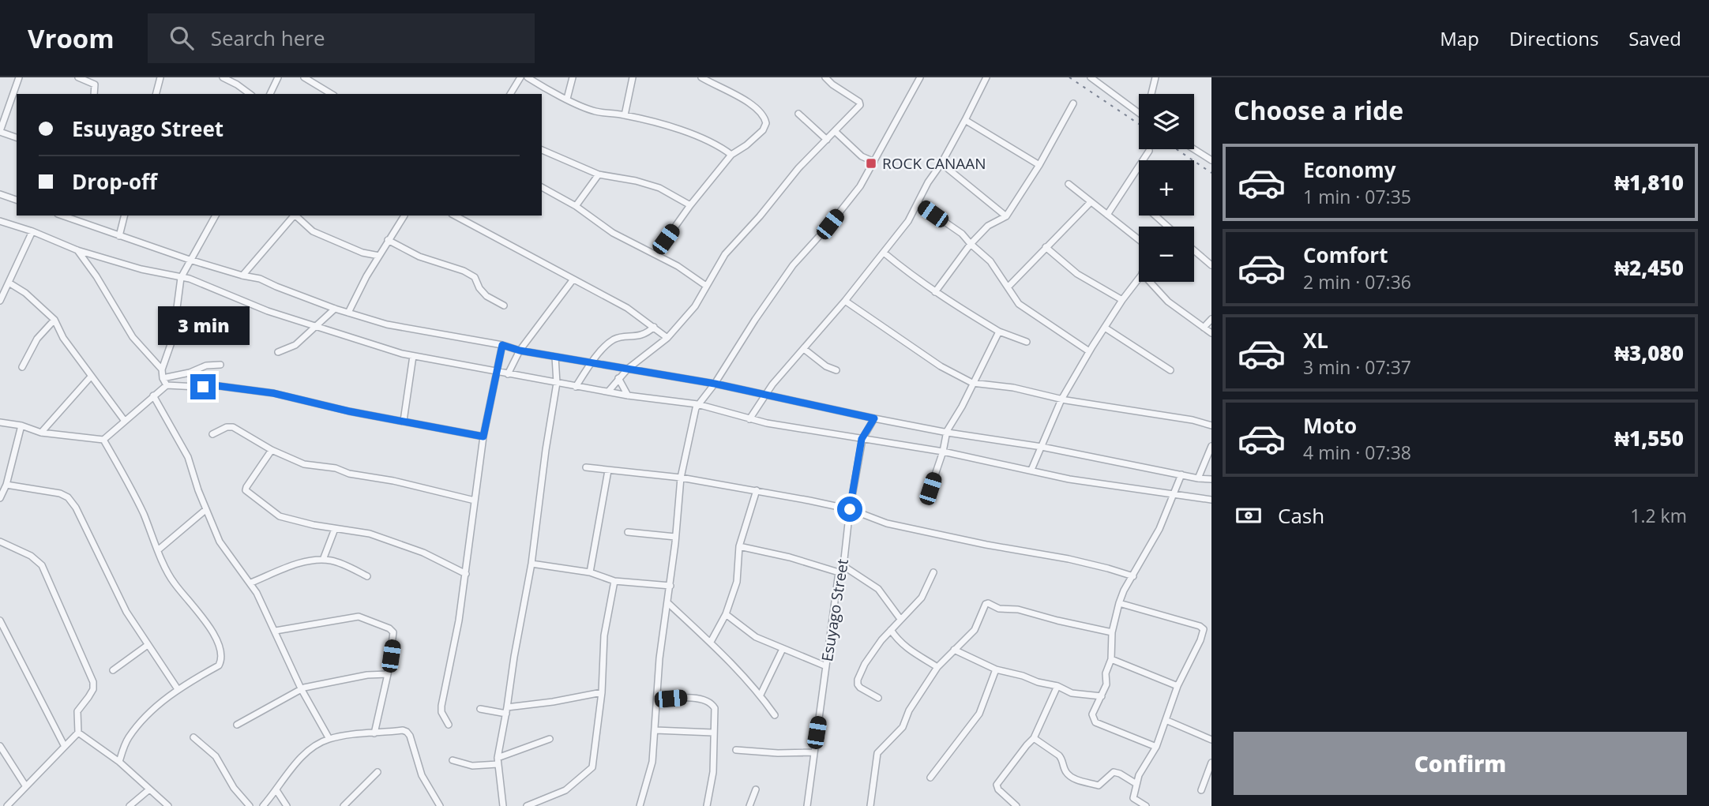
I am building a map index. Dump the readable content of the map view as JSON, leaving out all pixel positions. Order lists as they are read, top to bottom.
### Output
{
  "streets": {
    "street": ["Esuyago Street"]
  },
  "places": {
    "transit": ["ROCK CANAAN"]
  },
  "page": {
    "header": "Vroom",
    "search": "Search here",
    "nav": ["Map", "Directions", "Saved"],
    "heading": "Choose a ride",
    "map_buttons": ["+", "−"],
    "banner": ["Esuyago Street", "Drop-off"],
    "list": [
      {
        "name": "Economy",
        "note": "1 min · 07:35",
        "value": "₦1,810"
      },
      {
        "name": "Comfort",
        "note": "2 min · 07:36",
        "value": "₦2,450"
      },
      {
        "name": "XL",
        "note": "3 min · 07:37",
        "value": "₦3,080"
      },
      {
        "name": "Moto",
        "note": "4 min · 07:38",
        "value": "₦1,550"
      }
    ],
    "bubble": "3 min",
    "pay": ["Cash", "1.2 km"],
    "buttons": "Confirm"
  }
}
